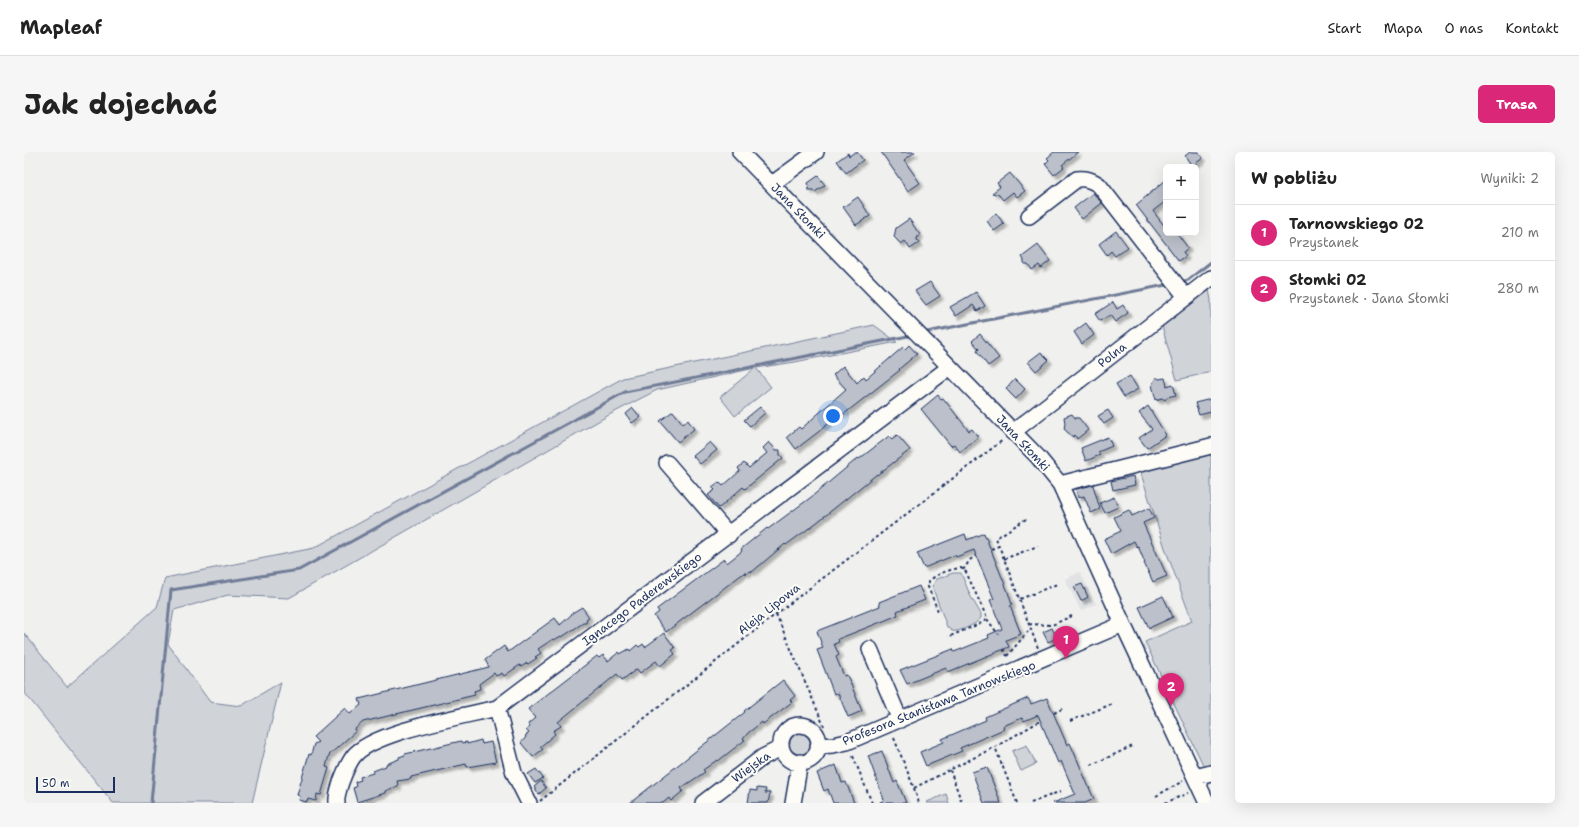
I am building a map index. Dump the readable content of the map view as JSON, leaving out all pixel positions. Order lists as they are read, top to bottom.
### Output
{
  "streets": {
    "street": [
      "Jana Słomki",
      "Polna",
      "Ignacego Paderewskiego",
      "Profesora Stanisława Tarnowskiego",
      "Wiejska"
    ],
    "path": ["Aleja Lipowa"]
  },
  "crossings": [
    ["Jana Słomki", "Polna"],
    ["Jana Słomki", "Ignacego Paderewskiego"],
    ["Jana Słomki", "Aleja Lipowa"],
    ["Jana Słomki", "Profesora Stanisława Tarnowskiego"],
    ["Polna", "Aleja Lipowa"],
    ["Profesora Stanisława Tarnowskiego", "Wiejska"]
  ],
  "scale_bar": "50 m",
  "page": {
    "header": "Mapleaf",
    "nav": [
      "Start",
      "Mapa",
      "O nas",
      "Kontakt"
    ],
    "title": "Jak dojechać",
    "buttons": "Trasa",
    "heading": ["W pobliżu", "Wyniki: 2"],
    "map_buttons": ["+", "−"],
    "list": [
      {
        "mark": "1",
        "name": "Tarnowskiego 02",
        "note": "Przystanek",
        "value": "210 m"
      },
      {
        "mark": "2",
        "name": "Słomki 02",
        "note": "Przystanek · Jana Słomki",
        "value": "280 m"
      }
    ],
    "pins": ["1", "2"],
    "scale": "50 m"
  }
}
